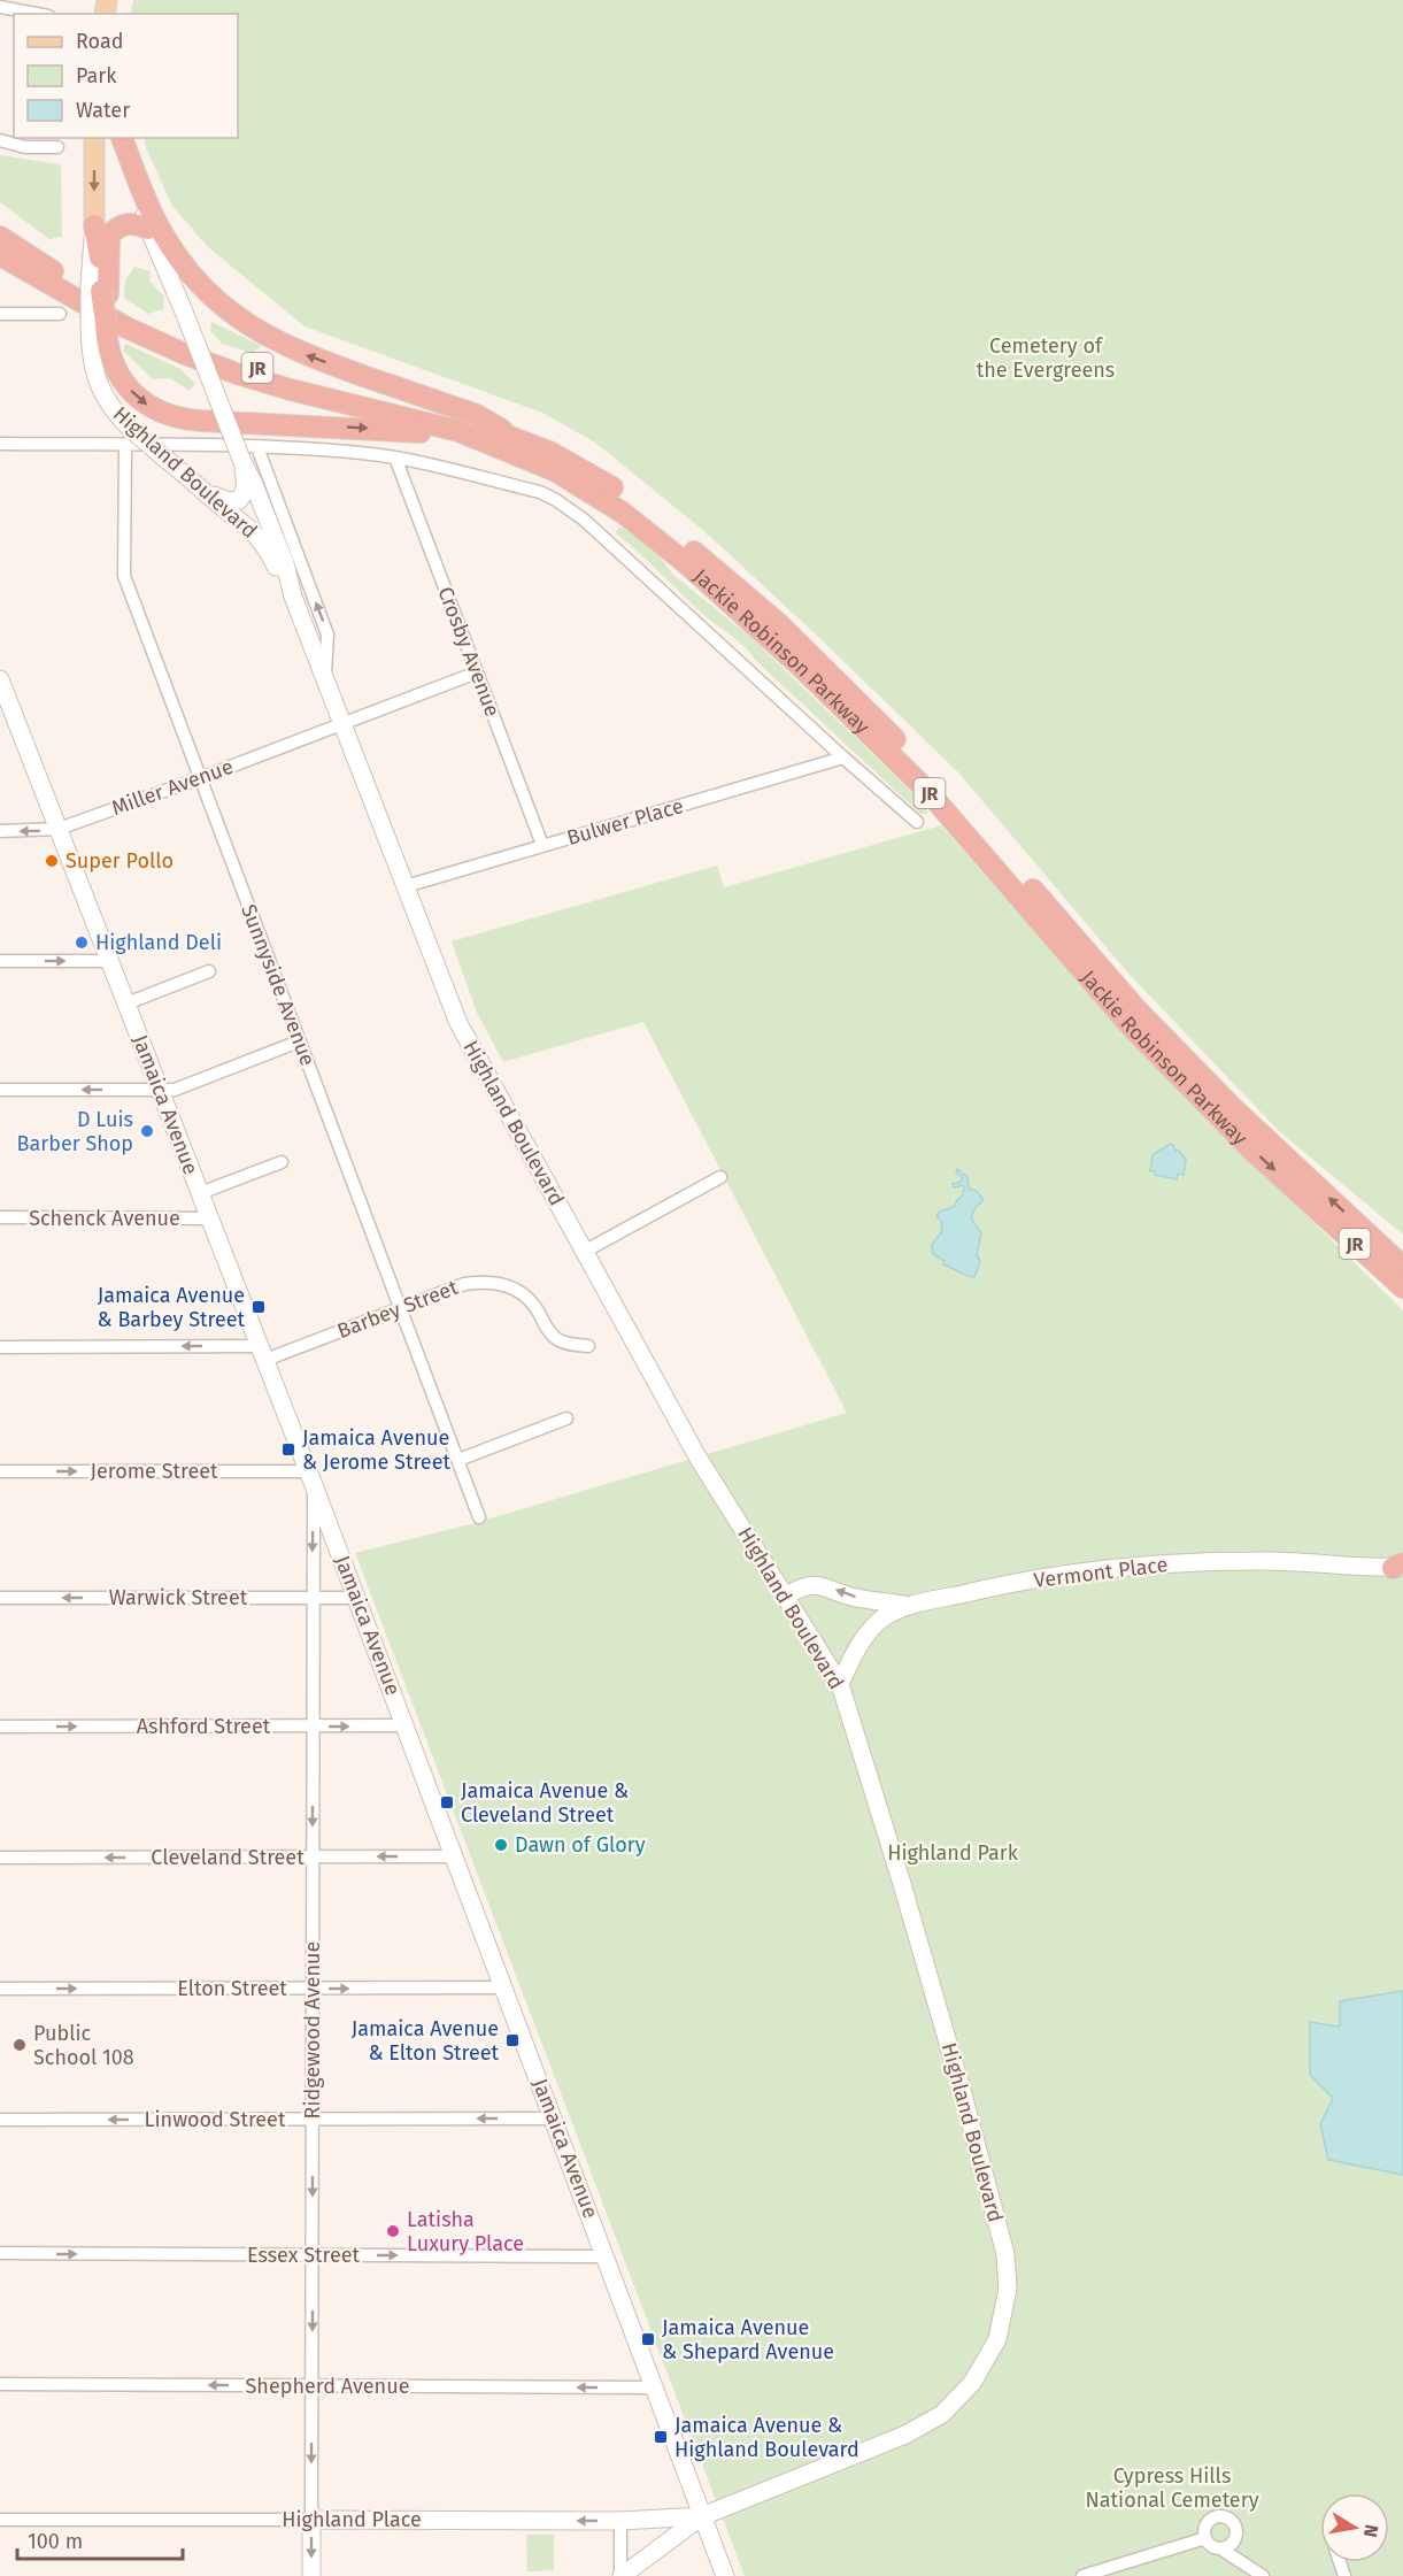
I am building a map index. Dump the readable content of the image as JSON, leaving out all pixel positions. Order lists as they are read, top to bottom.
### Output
{
  "streets": {
    "highway": ["JR", "Jackie Robinson Parkway"],
    "main road": [
      "Highland Boulevard",
      "Jamaica Avenue",
      "Vermont Place",
      "Ridgewood Avenue",
      "Highland Place"
    ],
    "street": [
      "Crosby Avenue",
      "Miller Avenue",
      "Bulwer Place",
      "Sunnyside Avenue",
      "Schenck Avenue",
      "Barbey Street",
      "Jerome Street",
      "Warwick Street",
      "Ashford Street",
      "Cleveland Street",
      "Elton Street",
      "Linwood Street",
      "Essex Street",
      "Shepherd Avenue"
    ]
  },
  "crossings": [
    ["Highland Boulevard", "Jackie Robinson Parkway"],
    ["Highland Boulevard", "Miller Avenue"],
    ["Highland Boulevard", "Bulwer Place"],
    ["Highland Boulevard", "Sunnyside Avenue"],
    ["Highland Boulevard", "Jamaica Avenue"],
    ["Highland Boulevard", "Vermont Place"],
    ["Highland Boulevard", "Highland Place"],
    ["Crosby Avenue", "Jackie Robinson Parkway"],
    ["Crosby Avenue", "Miller Avenue"],
    ["Crosby Avenue", "Bulwer Place"],
    ["Jackie Robinson Parkway", "Bulwer Place"],
    ["Jackie Robinson Parkway", "Sunnyside Avenue"],
    ["Miller Avenue", "Sunnyside Avenue"],
    ["Miller Avenue", "Jamaica Avenue"],
    ["Sunnyside Avenue", "Barbey Street"],
    ["Jamaica Avenue", "Schenck Avenue"],
    ["Jamaica Avenue", "Barbey Street"],
    ["Jamaica Avenue", "Jerome Street"],
    ["Jamaica Avenue", "Warwick Street"],
    ["Jamaica Avenue", "Ashford Street"],
    ["Jamaica Avenue", "Cleveland Street"],
    ["Jamaica Avenue", "Elton Street"],
    ["Jamaica Avenue", "Ridgewood Avenue"],
    ["Jamaica Avenue", "Linwood Street"],
    ["Jamaica Avenue", "Essex Street"],
    ["Jamaica Avenue", "Shepherd Avenue"],
    ["Jamaica Avenue", "Highland Place"],
    ["Jerome Street", "Ridgewood Avenue"],
    ["Warwick Street", "Ridgewood Avenue"],
    ["Ashford Street", "Ridgewood Avenue"],
    ["Cleveland Street", "Ridgewood Avenue"],
    ["Elton Street", "Ridgewood Avenue"],
    ["Ridgewood Avenue", "Linwood Street"],
    ["Ridgewood Avenue", "Essex Street"],
    ["Ridgewood Avenue", "Shepherd Avenue"],
    ["Ridgewood Avenue", "Highland Place"]
  ],
  "one_way": [
    "Barbey Street",
    "Jerome Street",
    "Warwick Street",
    "Ashford Street",
    "Cleveland Street",
    "Elton Street",
    "Ridgewood Avenue",
    "Linwood Street",
    "Essex Street",
    "Shepherd Avenue",
    "Highland Place"
  ],
  "parks": ["Cemetery of the Evergreens", "Highland Park", "Cypress Hills National Cemetery"],
  "places": {
    "other": [
      "Super Pollo",
      "Highland Deli",
      "D Luis Barber Shop",
      "Dawn of Glory",
      "Public School 108",
      "Latisha Luxury Place"
    ],
    "transit": [
      "Jamaica Avenue & Barbey Street",
      "Jamaica Avenue & Jerome Street",
      "Jamaica Avenue & Cleveland Street",
      "Jamaica Avenue & Elton Street",
      "Jamaica Avenue & Shepard Avenue",
      "Jamaica Avenue & Highland Boulevard"
    ]
  },
  "legend": ["Road", "Park", "Water"],
  "scale_bar": "100 m",
  "north": "right"
}
